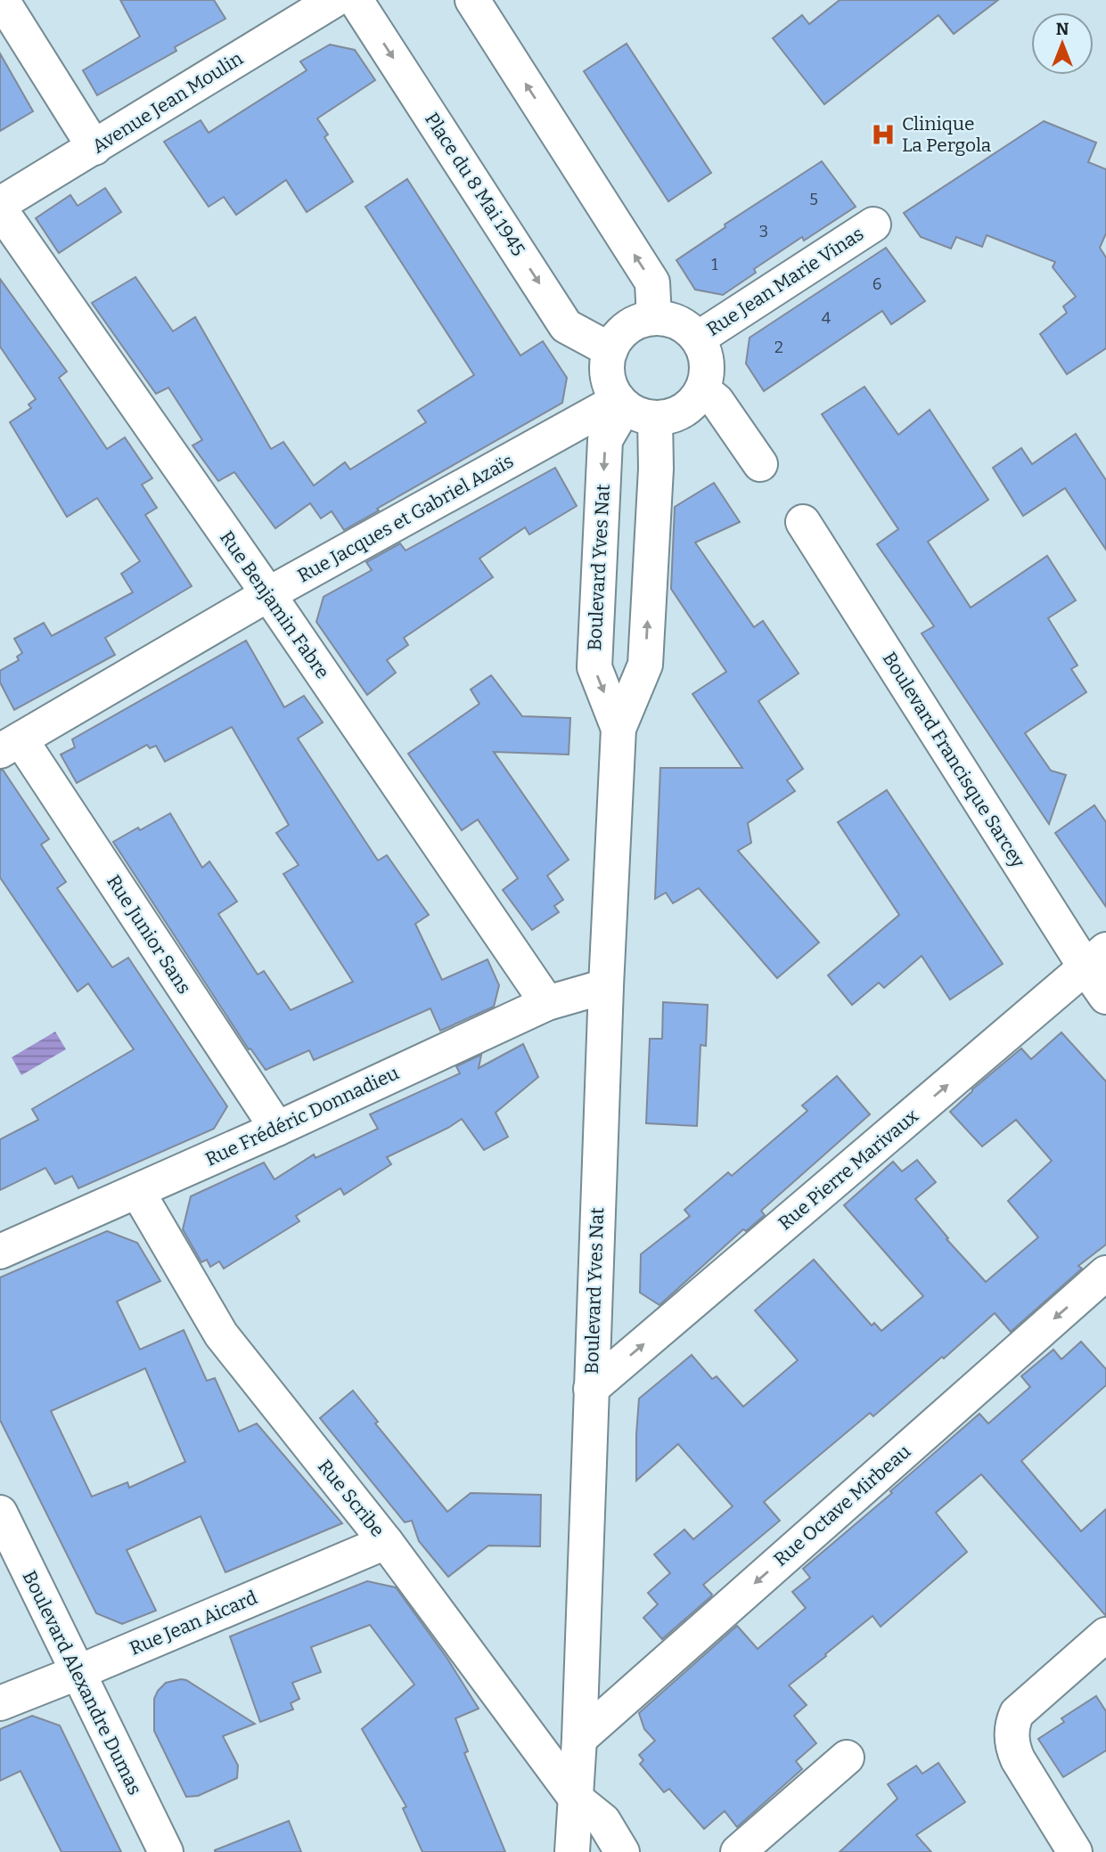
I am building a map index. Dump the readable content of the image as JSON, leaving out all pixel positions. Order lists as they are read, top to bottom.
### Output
{
  "streets": {
    "street": [
      "Avenue Jean Moulin",
      "Place du 8 Mai 1945",
      "Rue Jean Marie Vinas",
      "Rue Jacques et Gabriel Azaïs",
      "Boulevard Yves Nat",
      "Rue Benjamin Fabre",
      "Boulevard Francisque Sarcey",
      "Rue Junior Sans",
      "Rue Frédéric Donnadieu",
      "Rue Pierre Marivaux",
      "Rue Scribe",
      "Rue Octave Mirbeau",
      "Rue Jean Aicard",
      "Boulevard Alexandre Dumas"
    ]
  },
  "crossings": [
    ["Place du 8 Mai 1945", "Rue Jean Marie Vinas"],
    ["Place du 8 Mai 1945", "Rue Jacques et Gabriel Azaïs"],
    ["Place du 8 Mai 1945", "Boulevard Yves Nat"],
    ["Rue Jean Marie Vinas", "Rue Jacques et Gabriel Azaïs"],
    ["Rue Jean Marie Vinas", "Boulevard Yves Nat"],
    ["Rue Jacques et Gabriel Azaïs", "Boulevard Yves Nat"],
    ["Rue Jacques et Gabriel Azaïs", "Rue Benjamin Fabre"],
    ["Rue Jacques et Gabriel Azaïs", "Rue Junior Sans"],
    ["Boulevard Yves Nat", "Rue Frédéric Donnadieu"],
    ["Boulevard Yves Nat", "Rue Pierre Marivaux"],
    ["Boulevard Yves Nat", "Rue Scribe"],
    ["Boulevard Yves Nat", "Rue Octave Mirbeau"],
    ["Rue Benjamin Fabre", "Rue Frédéric Donnadieu"],
    ["Boulevard Francisque Sarcey", "Rue Pierre Marivaux"],
    ["Rue Junior Sans", "Rue Frédéric Donnadieu"],
    ["Rue Frédéric Donnadieu", "Rue Scribe"],
    ["Rue Scribe", "Rue Jean Aicard"],
    ["Rue Jean Aicard", "Boulevard Alexandre Dumas"]
  ],
  "one_way": ["Rue Pierre Marivaux", "Rue Octave Mirbeau"],
  "places": {
    "hospital": ["Clinique La Pergola"]
  },
  "house_numbers": [
    "5",
    "3",
    "1",
    "6",
    "4",
    "2"
  ],
  "north": "top"
}
